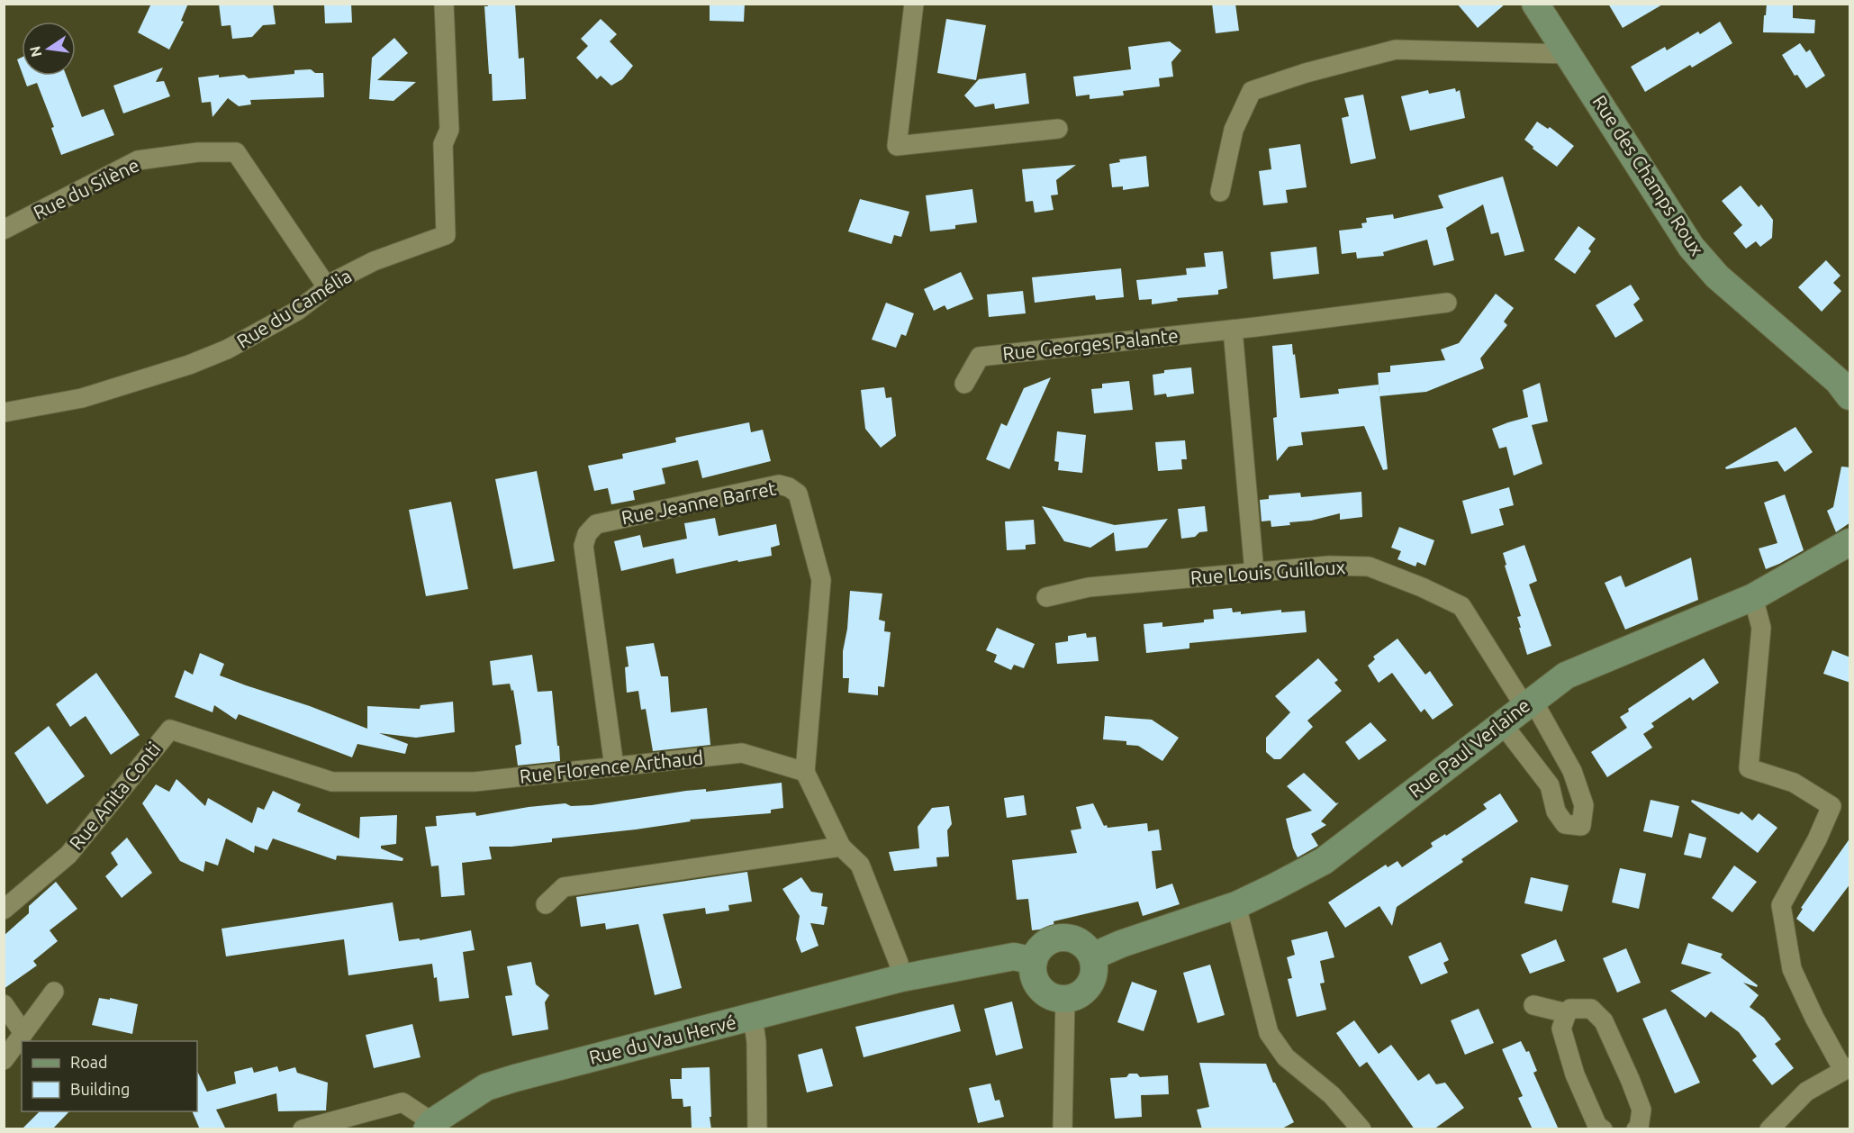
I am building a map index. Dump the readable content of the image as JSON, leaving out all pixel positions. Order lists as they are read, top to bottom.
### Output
{
  "streets": {
    "street": [
      "Rue des Champs Roux",
      "Rue du Silène",
      "Rue du Camélia",
      "Rue Georges Palante",
      "Rue Jeanne Barret",
      "Rue Louis Guilloux",
      "Rue Paul Verlaine",
      "Rue Florence Arthaud",
      "Rue Anita Conti",
      "Rue du Vau Hervé"
    ]
  },
  "crossings": [
    ["Rue du Silène", "Rue du Camélia"],
    ["Rue Jeanne Barret", "Rue Florence Arthaud"],
    ["Rue Louis Guilloux", "Rue Paul Verlaine"],
    ["Rue Paul Verlaine", "Rue du Vau Hervé"],
    ["Rue Florence Arthaud", "Rue Anita Conti"]
  ],
  "legend": ["Road", "Building"],
  "north": "left"
}
